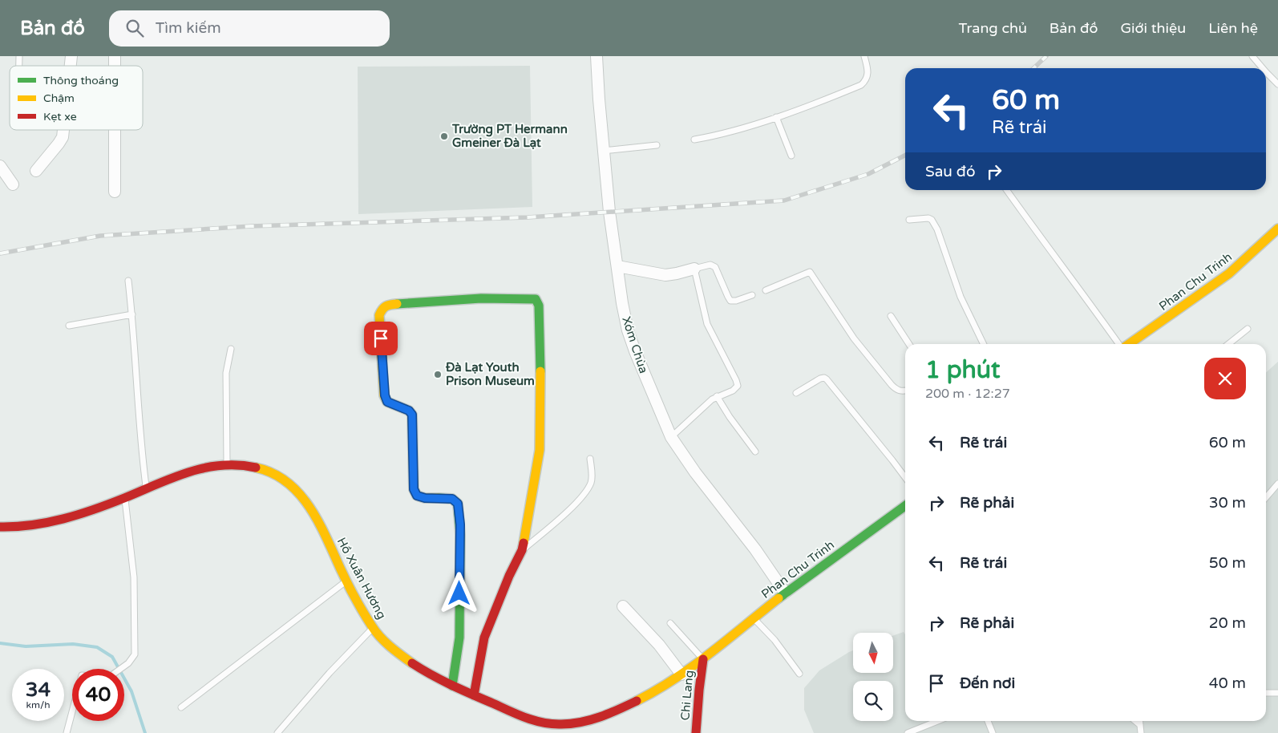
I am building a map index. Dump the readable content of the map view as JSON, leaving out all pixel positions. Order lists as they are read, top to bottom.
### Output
{
  "streets": {
    "main road": ["Phan Chu Trinh", "Hồ Xuân Hương", "Chi Lang"],
    "street": ["Xóm Chùa"]
  },
  "crossings": [
    ["Phan Chu Trinh", "Xóm Chùa"],
    ["Phan Chu Trinh", "Hồ Xuân Hương"],
    ["Phan Chu Trinh", "Chi Lang"],
    ["Hồ Xuân Hương", "Chi Lang"]
  ],
  "places": ["Trường PT Hermann Gmeiner Đà Lạt", "Đà Lạt Youth Prison Museum"],
  "legend": ["Thông thoáng", "Chậm", "Kẹt xe"],
  "north": "bottom",
  "page": {
    "header": "Bản đồ",
    "search": "Tìm kiếm",
    "nav": [
      "Trang chủ",
      "Bản đồ",
      "Giới thiệu",
      "Liên hệ"
    ],
    "turn": ["60 m", "Rẽ trái"],
    "then": "Sau đó",
    "heading": ["1 phút", "200 m · 12:27"],
    "list": [
      {
        "name": "Rẽ trái",
        "value": "60 m"
      },
      {
        "name": "Rẽ phải",
        "value": "30 m"
      },
      {
        "name": "Rẽ trái",
        "value": "50 m"
      },
      {
        "name": "Rẽ phải",
        "value": "20 m"
      },
      {
        "name": "Đến nơi",
        "value": "40 m"
      }
    ],
    "speed": "34 km/h",
    "limit": "40"
  }
}
